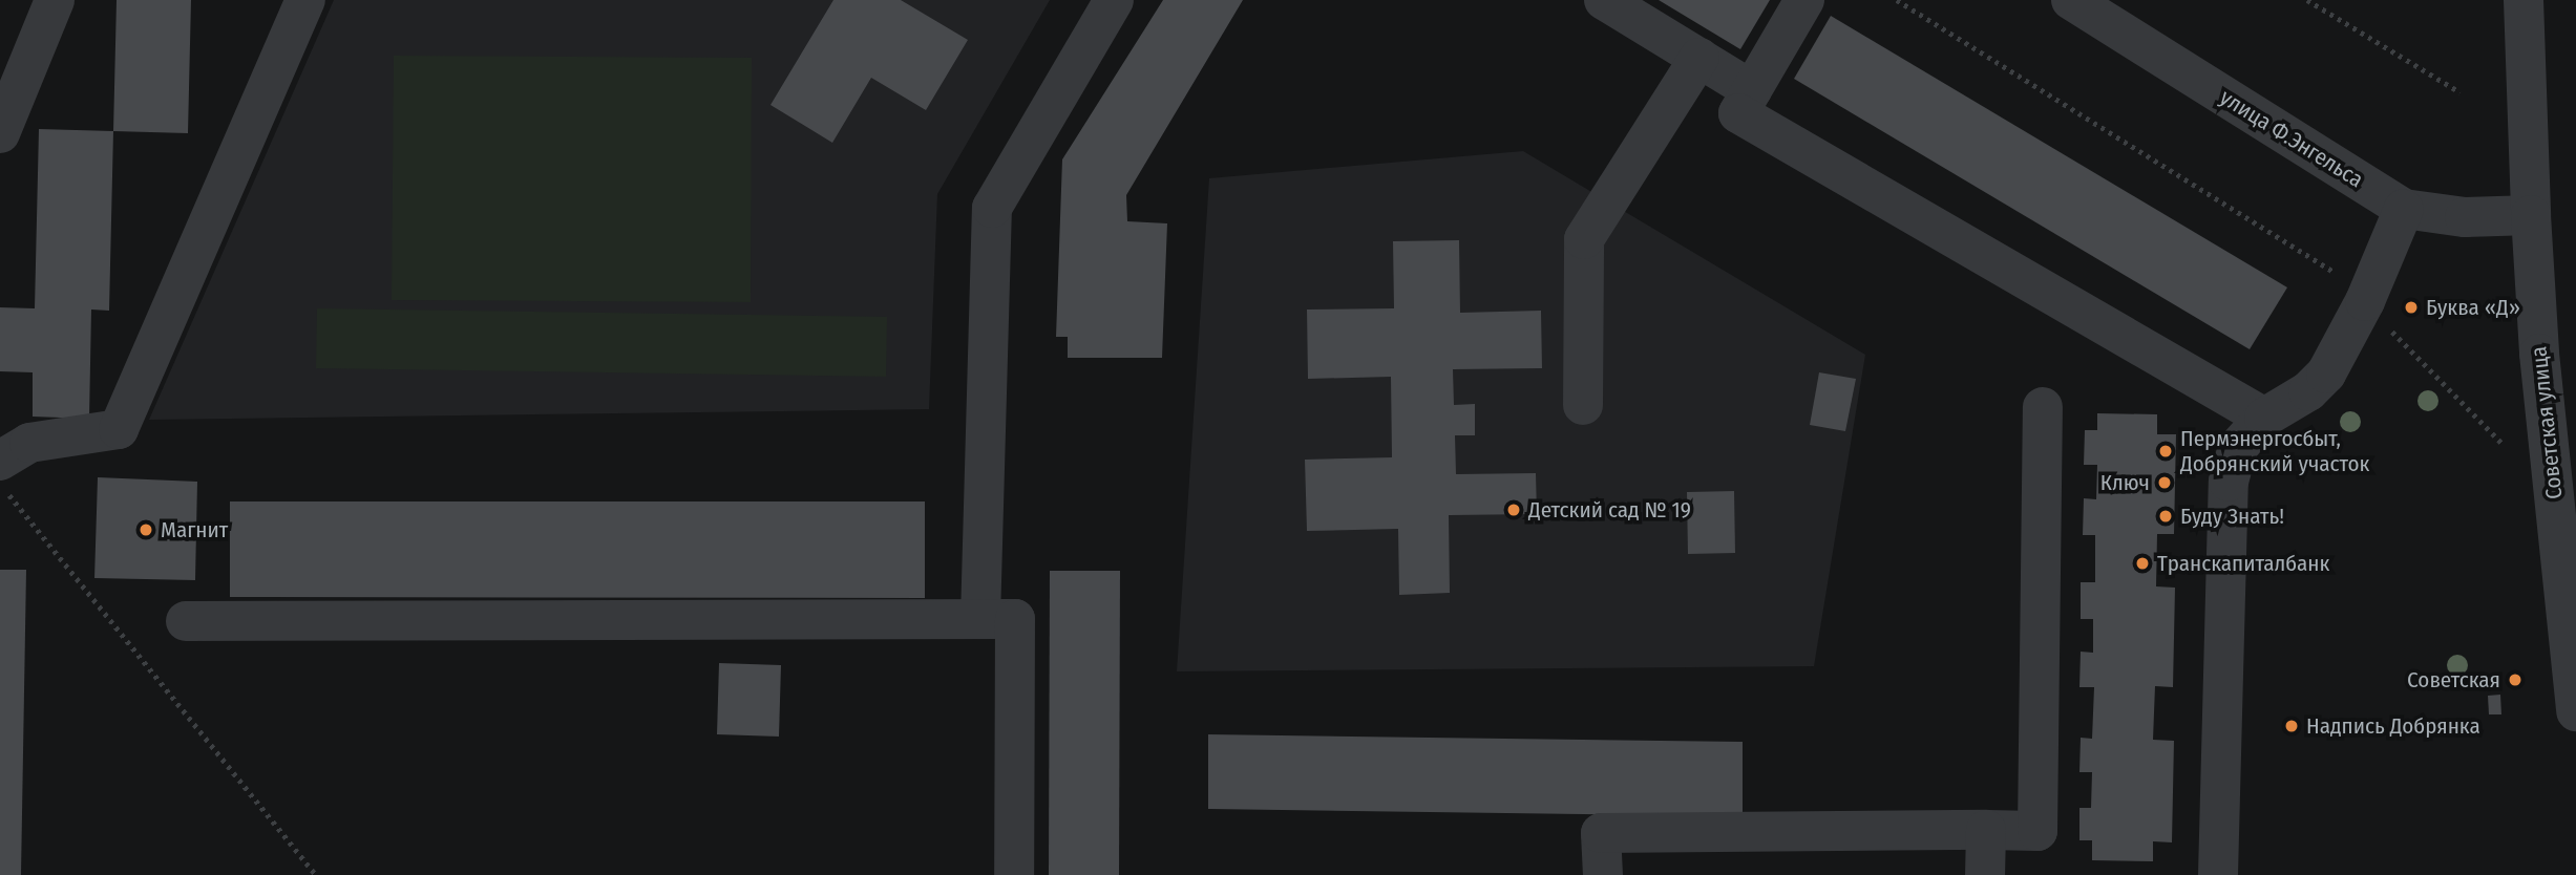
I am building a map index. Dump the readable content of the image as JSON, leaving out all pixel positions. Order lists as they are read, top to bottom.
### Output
{
  "streets": {
    "street": ["улица Ф.Энгельса", "Советская улица"]
  },
  "crossings": [
    ["улица Ф.Энгельса", "Советская улица"]
  ],
  "places": [
    "Буква «Д»",
    "Пермэнергосбыт, Добрянский участок",
    "Ключ",
    "Детский сад № 19",
    "Буду Знать!",
    "Магнит",
    "Транскапиталбанк",
    "Советская",
    "Надпись Добрянка"
  ]
}
